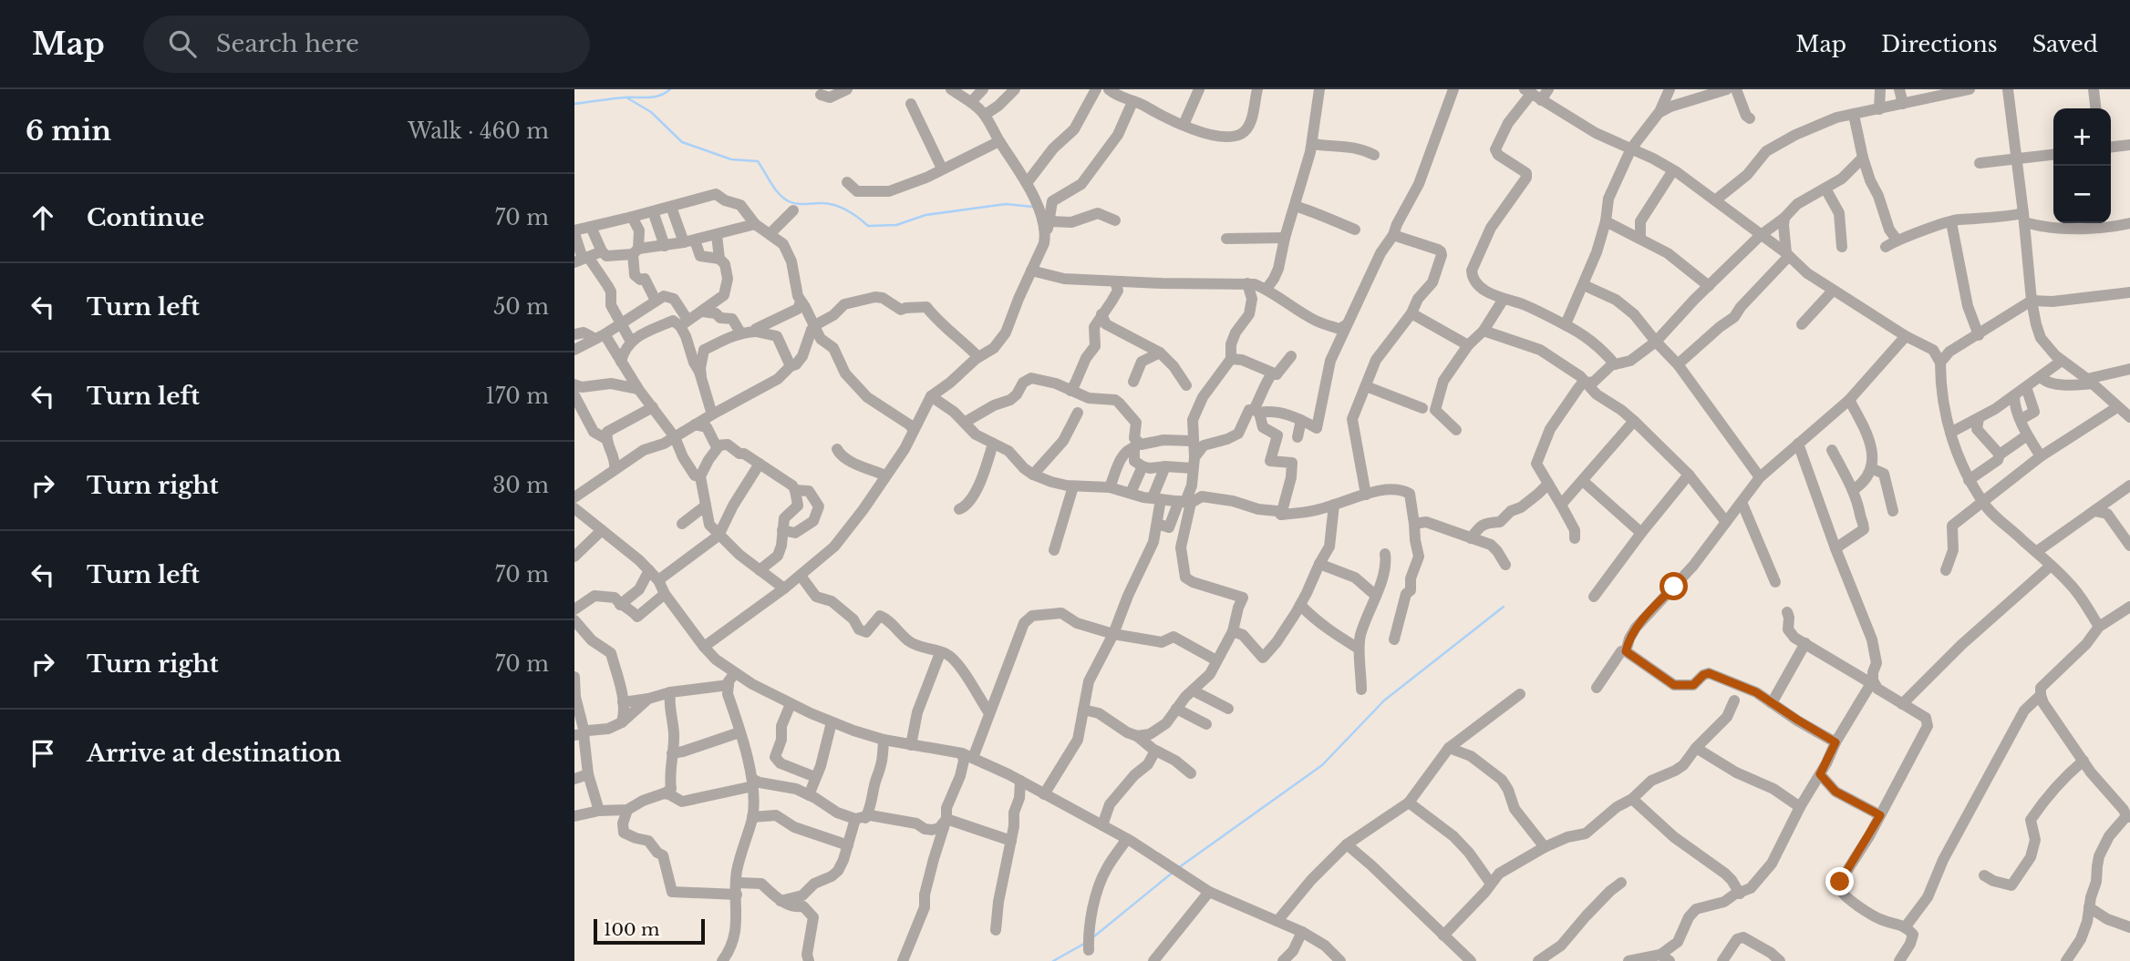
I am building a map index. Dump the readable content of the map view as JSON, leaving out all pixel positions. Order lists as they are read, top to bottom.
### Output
{
  "scale_bar": "100 m",
  "page": {
    "header": "Map",
    "search": "Search here",
    "nav": ["Map", "Directions", "Saved"],
    "heading": ["6 min", "Walk · 460 m"],
    "map_buttons": ["+", "−"],
    "list": [
      ["Continue", "70 m"],
      ["Turn left", "50 m"],
      ["Turn left", "170 m"],
      ["Turn right", "30 m"],
      ["Turn left", "70 m"],
      ["Turn right", "70 m"],
      "Arrive at destination"
    ],
    "scale": "100 m"
  }
}
